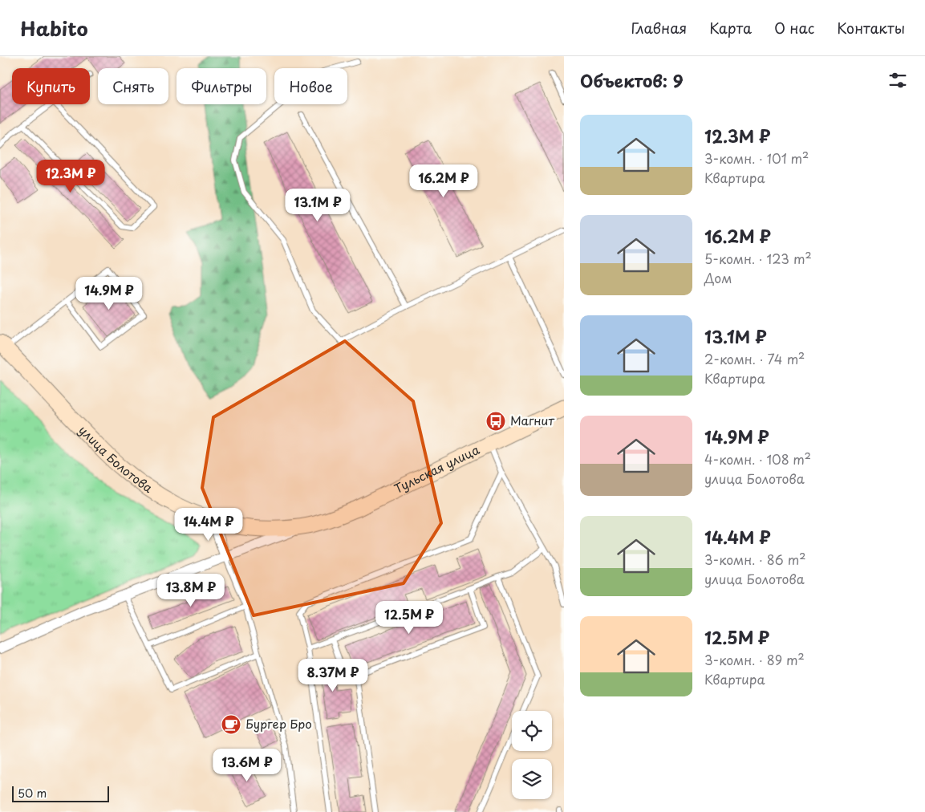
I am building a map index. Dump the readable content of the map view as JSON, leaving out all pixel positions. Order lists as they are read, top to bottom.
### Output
{
  "streets": {
    "main road": ["улица Болотова", "Тульская улица"]
  },
  "crossings": [
    ["улица Болотова", "Тульская улица"]
  ],
  "places": {
    "bus stop": ["Магнит"],
    "cafe": ["Бургер Бро"]
  },
  "scale_bar": "50 m",
  "page": {
    "header": "Habito",
    "nav": [
      "Главная",
      "Карта",
      "О нас",
      "Контакты"
    ],
    "heading": "Объектов: 9",
    "chip": [
      "Купить",
      "Снять",
      "Фильтры",
      "Новое"
    ],
    "list": [
      {
        "name": "12.3M ₽",
        "note": "3-комн. · 101 m² · Квартира"
      },
      {
        "name": "16.2M ₽",
        "note": "5-комн. · 123 m² · Дом"
      },
      {
        "name": "13.1M ₽",
        "note": "2-комн. · 74 m² · Квартира"
      },
      {
        "name": "14.9M ₽",
        "note": "4-комн. · 108 m² · улица Болотова"
      },
      {
        "name": "14.4M ₽",
        "note": "3-комн. · 86 m² · улица Болотова"
      },
      {
        "name": "12.5M ₽",
        "note": "3-комн. · 89 m² · Квартира"
      }
    ],
    "price": [
      "12.3M ₽",
      "16.2M ₽",
      "13.1M ₽",
      "14.9M ₽",
      "14.4M ₽",
      "13.8M ₽",
      "12.5M ₽",
      "8.37M ₽",
      "13.6M ₽"
    ],
    "scale": "50 m"
  }
}
